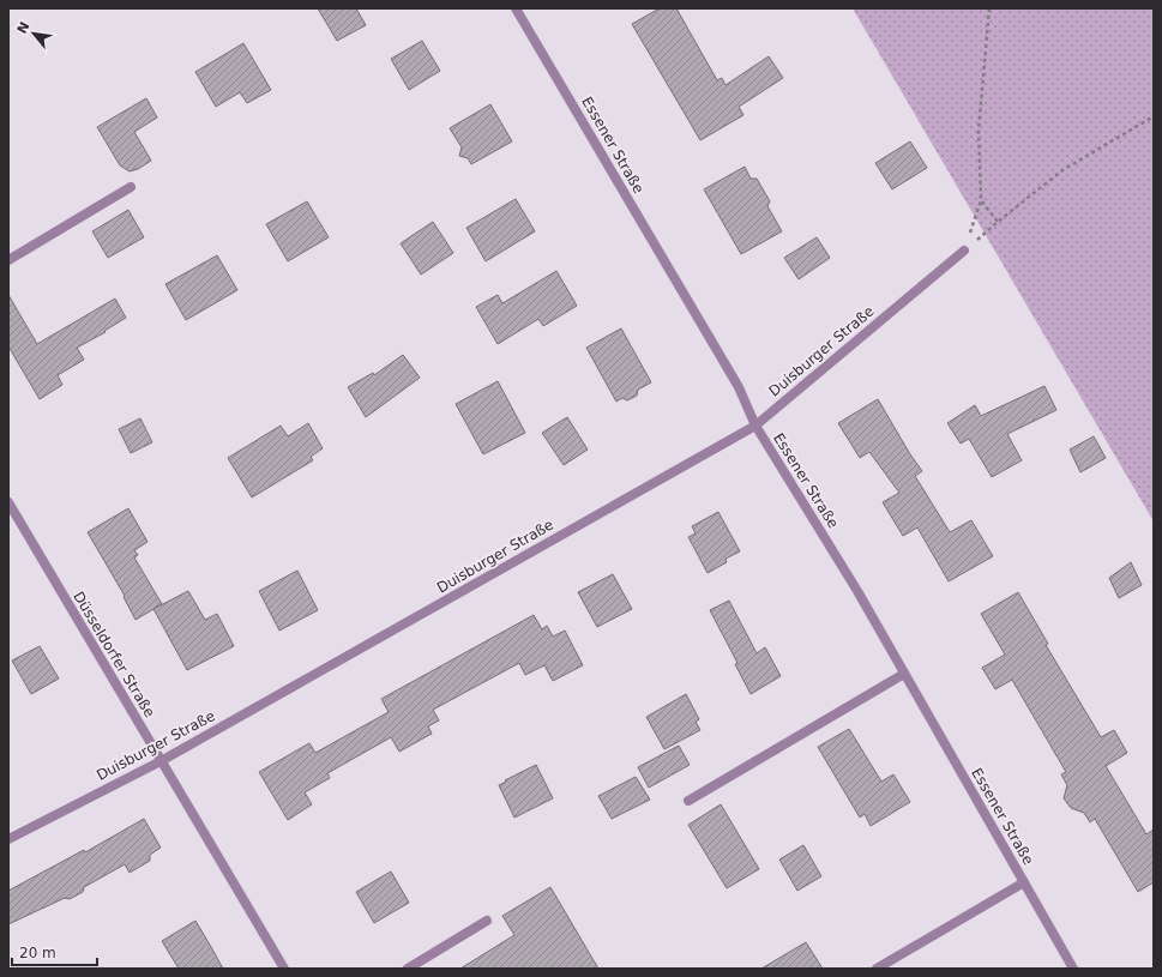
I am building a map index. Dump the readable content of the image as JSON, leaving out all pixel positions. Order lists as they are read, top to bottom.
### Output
{
  "streets": {
    "street": ["Essener Straße", "Duisburger Straße", "Düsseldorfer Straße"]
  },
  "crossings": [
    ["Essener Straße", "Duisburger Straße"],
    ["Duisburger Straße", "Düsseldorfer Straße"]
  ],
  "scale_bar": "20 m",
  "north": "top left"
}
